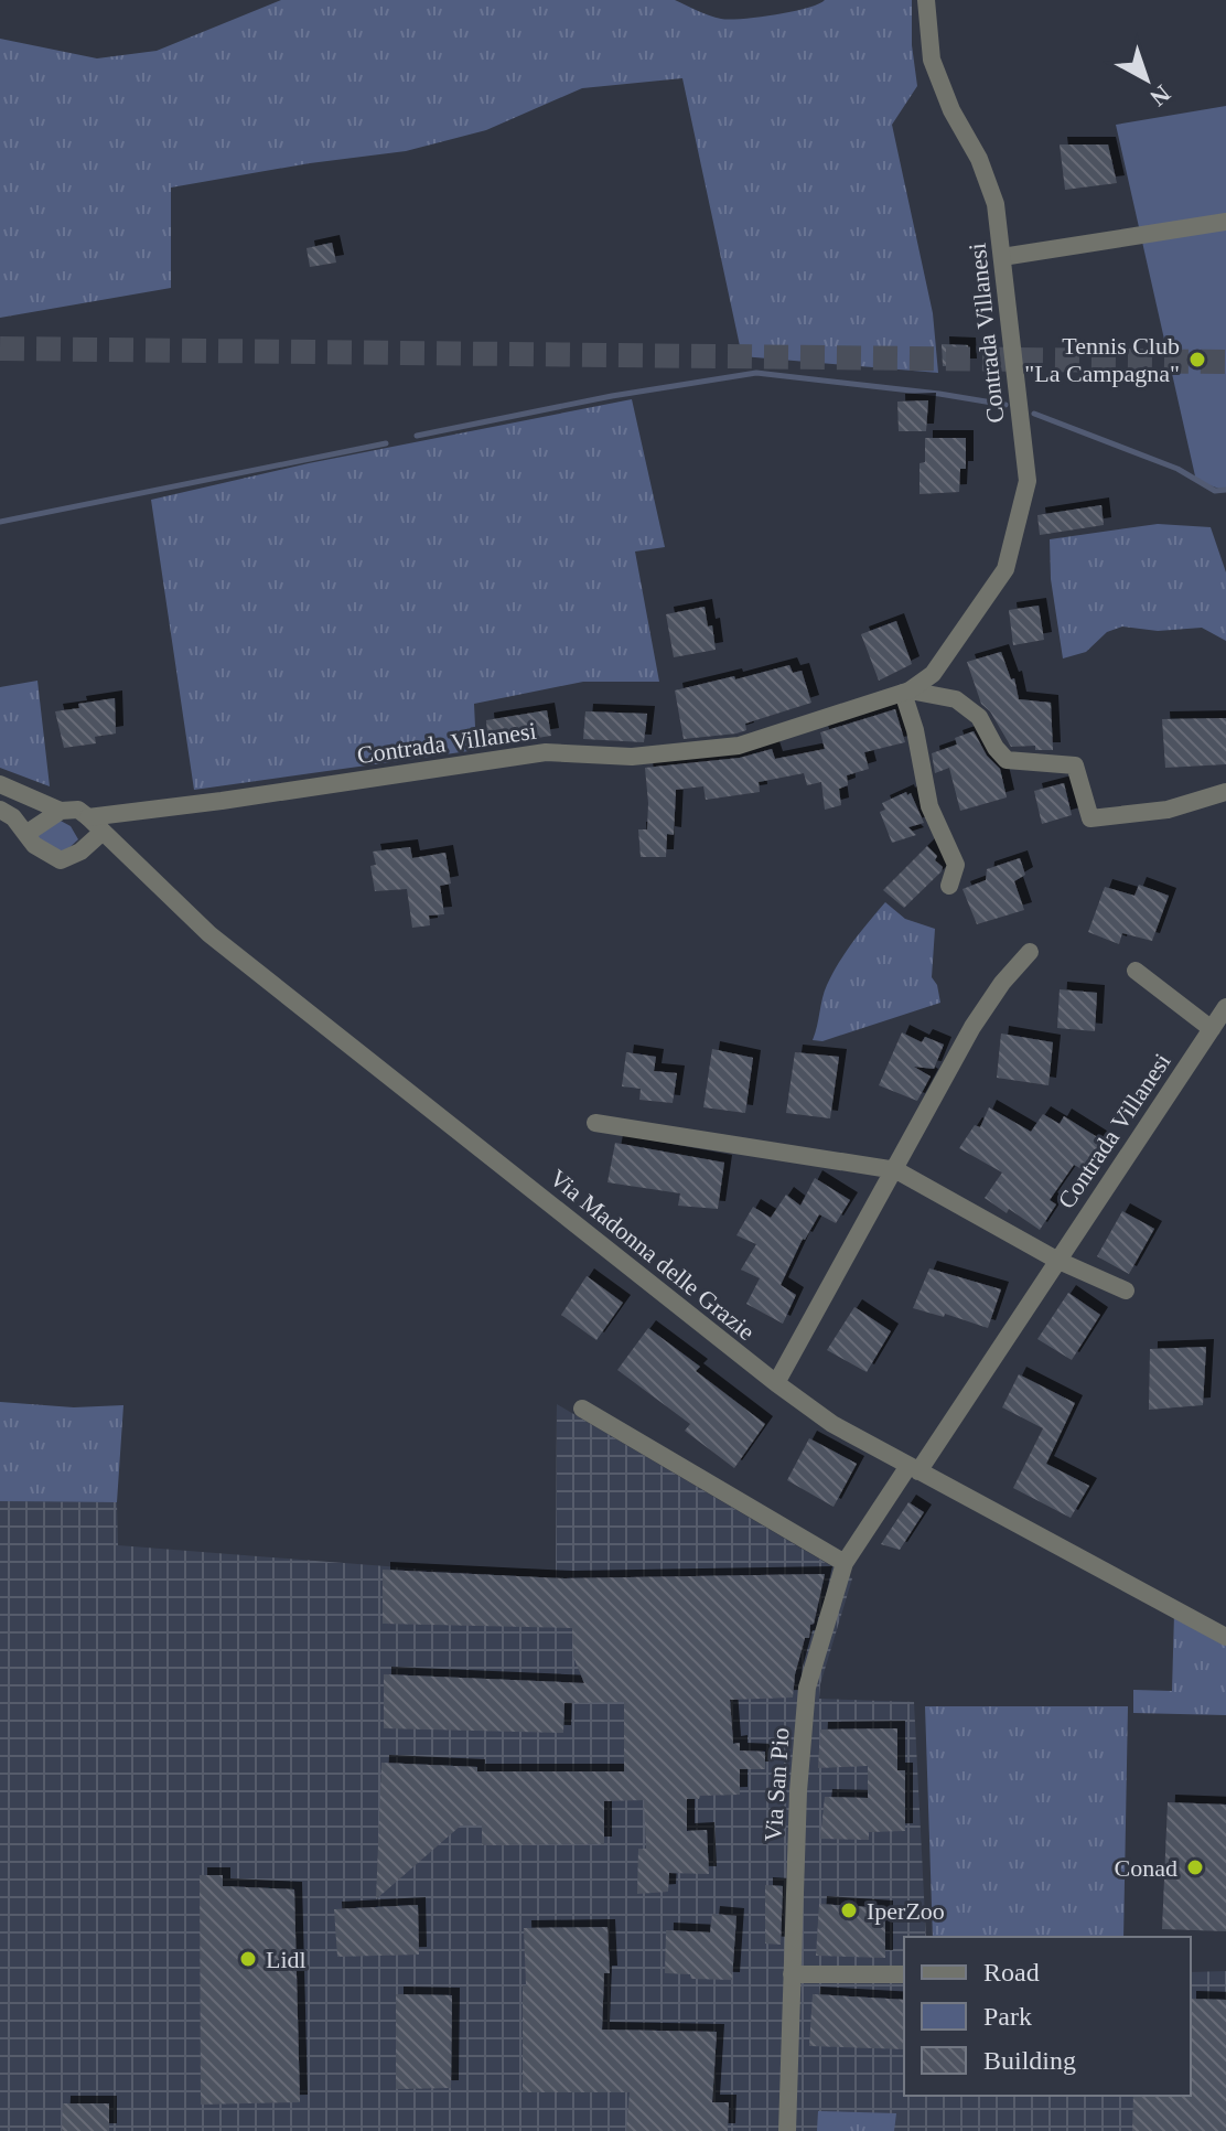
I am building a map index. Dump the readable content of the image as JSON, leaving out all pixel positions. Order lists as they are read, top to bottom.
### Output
{
  "streets": {
    "street": ["Contrada Villanesi", "Via Madonna delle Grazie", "Via San Pio"]
  },
  "crossings": [
    ["Contrada Villanesi", "Via Madonna delle Grazie"],
    ["Contrada Villanesi", "Via San Pio"],
    ["Via Madonna delle Grazie", "Via San Pio"]
  ],
  "places": [
    "Tennis Club \"La Campagna\"",
    "Conad",
    "IperZoo",
    "Lidl"
  ],
  "legend": ["Road", "Park", "Building"],
  "north": "bottom right"
}
